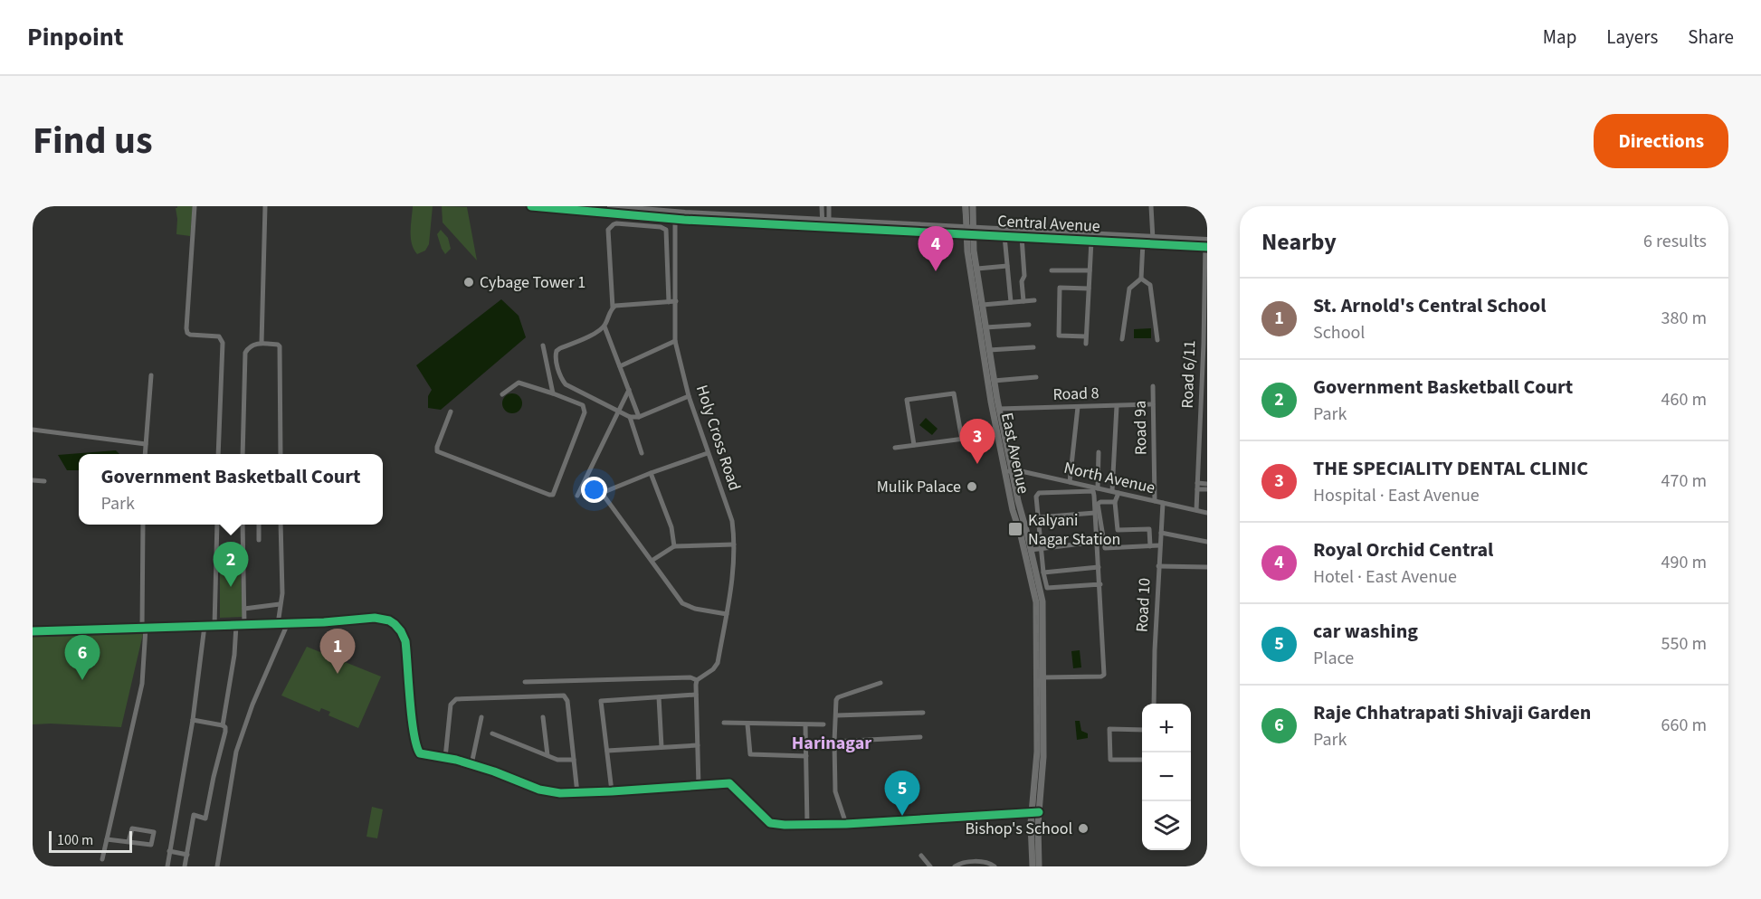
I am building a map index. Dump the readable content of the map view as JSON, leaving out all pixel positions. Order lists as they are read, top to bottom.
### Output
{
  "streets": {
    "main road": ["East Avenue"],
    "street": [
      "Central Avenue",
      "Road 6/11",
      "Road 8",
      "Road 9a",
      "Holy Cross Road",
      "North Avenue",
      "Road 10"
    ]
  },
  "crossings": [
    ["Central Avenue", "Road 6/11"],
    ["Central Avenue", "Holy Cross Road"],
    ["Central Avenue", "East Avenue"],
    ["Road 6/11", "North Avenue"],
    ["Road 8", "Road 9a"],
    ["Road 8", "East Avenue"],
    ["Road 9a", "North Avenue"],
    ["East Avenue", "North Avenue"],
    ["North Avenue", "Road 10"]
  ],
  "districts": ["Harinagar"],
  "places": {
    "other": ["Cybage Tower 1", "Mulik Palace", "Bishop's School"],
    "transit": ["Kalyani Nagar Station"]
  },
  "scale_bar": "100 m",
  "page": {
    "header": "Pinpoint",
    "nav": ["Map", "Layers", "Share"],
    "title": "Find us",
    "buttons": "Directions",
    "heading": ["Nearby", "6 results"],
    "pins": [
      "4",
      "3",
      "2",
      "1",
      "6",
      "5"
    ],
    "list": [
      {
        "mark": "1",
        "name": "St. Arnold's Central School",
        "note": "School",
        "value": "380 m"
      },
      {
        "mark": "2",
        "name": "Government Basketball Court",
        "note": "Park",
        "value": "460 m"
      },
      {
        "mark": "3",
        "name": "THE SPECIALITY DENTAL CLINIC",
        "note": "Hospital · East Avenue",
        "value": "470 m"
      },
      {
        "mark": "4",
        "name": "Royal Orchid Central",
        "note": "Hotel · East Avenue",
        "value": "490 m"
      },
      {
        "mark": "5",
        "name": "car washing",
        "note": "Place",
        "value": "550 m"
      },
      {
        "mark": "6",
        "name": "Raje Chhatrapati Shivaji Garden",
        "note": "Park",
        "value": "660 m"
      }
    ],
    "popup": ["Government Basketball Court", "Park"],
    "map_buttons": ["+", "−"],
    "scale": "100 m"
  }
}
